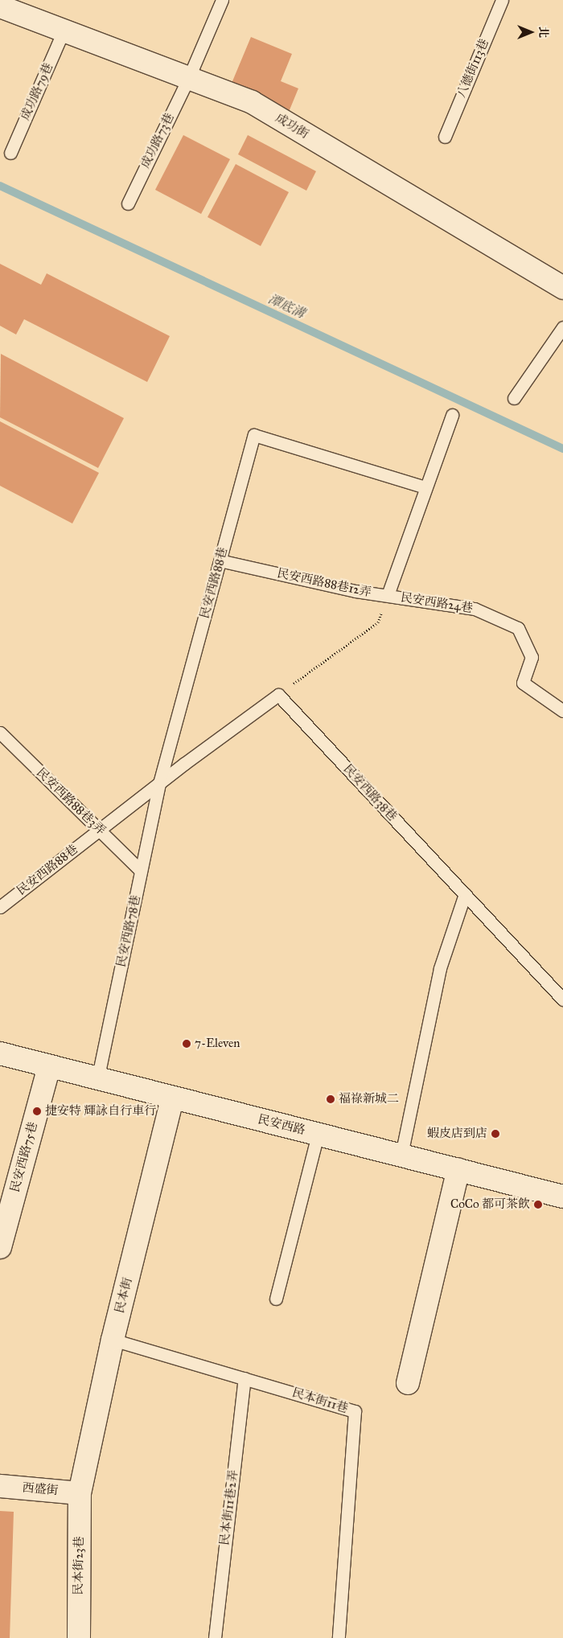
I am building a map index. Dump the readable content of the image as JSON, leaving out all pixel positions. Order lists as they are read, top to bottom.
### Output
{
  "streets": {
    "street": [
      "成功街",
      "民安西路",
      "民安西路75巷",
      "民本街",
      "西盛街",
      "民本街23巷"
    ],
    "lane": [
      "八德街113巷",
      "成功路79巷",
      "成功路73巷",
      "民安西路88巷",
      "民安西路88巷12弄",
      "民安西路24巷",
      "民安西路38巷",
      "民安西路88巷3弄",
      "民安西路78巷",
      "民本街11巷",
      "民本街11巷2弄"
    ]
  },
  "crossings": [
    ["成功路79巷", "成功街"],
    ["成功街", "成功路73巷"],
    ["民安西路88巷", "民安西路88巷12弄"],
    ["民安西路88巷", "民安西路88巷3弄"],
    ["民安西路88巷", "民安西路78巷"],
    ["民安西路88巷12弄", "民安西路24巷"],
    ["民安西路88巷3弄", "民安西路78巷"],
    ["民安西路78巷", "民安西路"],
    ["民安西路", "民安西路75巷"],
    ["民安西路", "民本街"],
    ["民本街", "民本街11巷"],
    ["民本街", "西盛街"],
    ["民本街", "民本街23巷"],
    ["民本街11巷", "民本街11巷2弄"],
    ["西盛街", "民本街23巷"]
  ],
  "water": ["潭底溝"],
  "places": [
    "7-Eleven",
    "福祿新城二",
    "捷安特 輝詠自行車行",
    "蝦皮店到店",
    "CoCo 都可茶飲"
  ],
  "north": "right"
}
